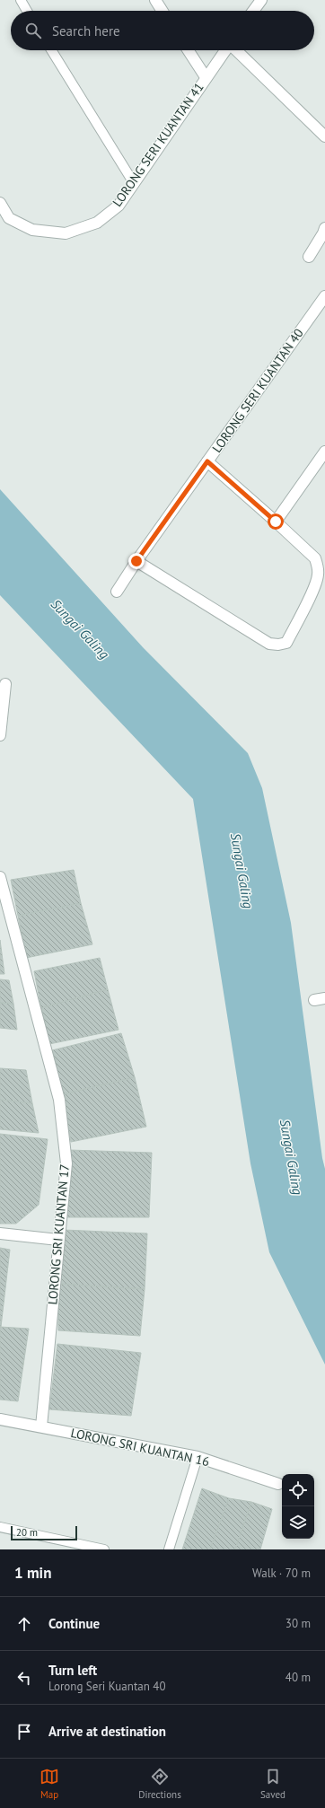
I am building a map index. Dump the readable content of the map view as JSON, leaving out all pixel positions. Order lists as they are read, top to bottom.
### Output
{
  "streets": {
    "street": [
      "LORONG SERI KUANTAN 41",
      "LORONG SERI KUANTAN 40",
      "LORONG SRI KUANTAN 17",
      "LORONG SRI KUANTAN 16"
    ]
  },
  "crossings": [
    ["LORONG SRI KUANTAN 17", "LORONG SRI KUANTAN 16"]
  ],
  "water": ["Sungai Galing"],
  "scale_bar": "20 m",
  "page": {
    "search": "Search here",
    "scale": "20 m",
    "heading": ["1 min", "Walk · 70 m"],
    "list": [
      ["Continue", "30 m"],
      ["Turn left", "Lorong Seri Kuantan 40", "40 m"],
      "Arrive at destination"
    ],
    "nav": ["Map", "Directions", "Saved"]
  }
}
